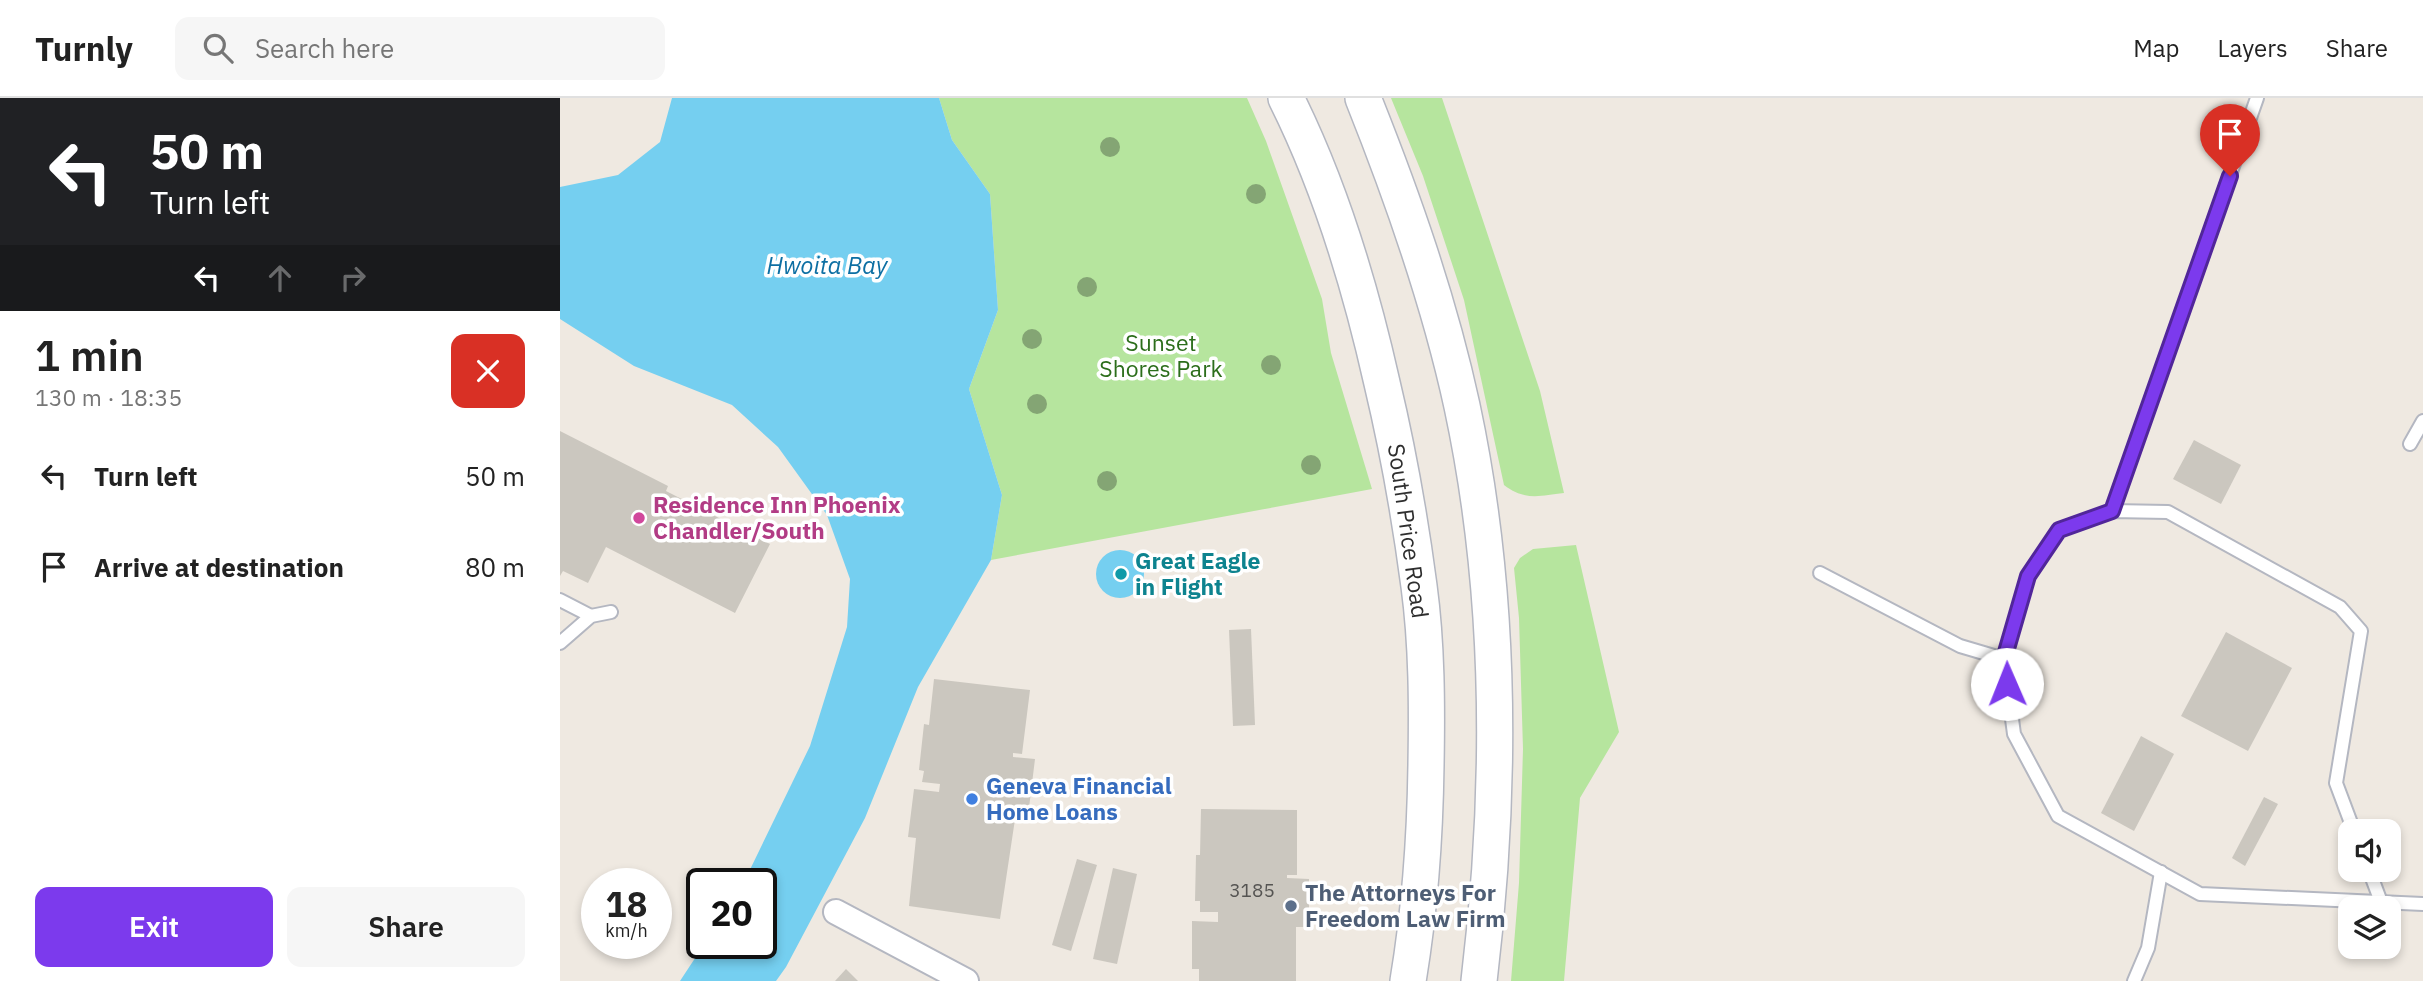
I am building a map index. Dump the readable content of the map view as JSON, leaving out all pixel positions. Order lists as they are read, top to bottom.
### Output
{
  "streets": {
    "main road": ["South Price Road"]
  },
  "water": ["Hwoita Bay"],
  "parks": ["Sunset Shores Park"],
  "places": [
    "Residence Inn Phoenix Chandler/South",
    "Great Eagle in Flight",
    "Geneva Financial Home Loans",
    "The Attorneys For Freedom Law Firm"
  ],
  "house_numbers": ["3185"],
  "page": {
    "header": "Turnly",
    "search": "Search here",
    "nav": ["Map", "Layers", "Share"],
    "turn": ["50 m", "Turn left"],
    "heading": ["1 min", "130 m · 18:35"],
    "list": [
      {
        "name": "Turn left",
        "value": "50 m"
      },
      {
        "name": "Arrive at destination",
        "value": "80 m"
      }
    ],
    "speed": "18 km/h",
    "limit": "20",
    "buttons": ["Exit", "Share"]
  }
}
